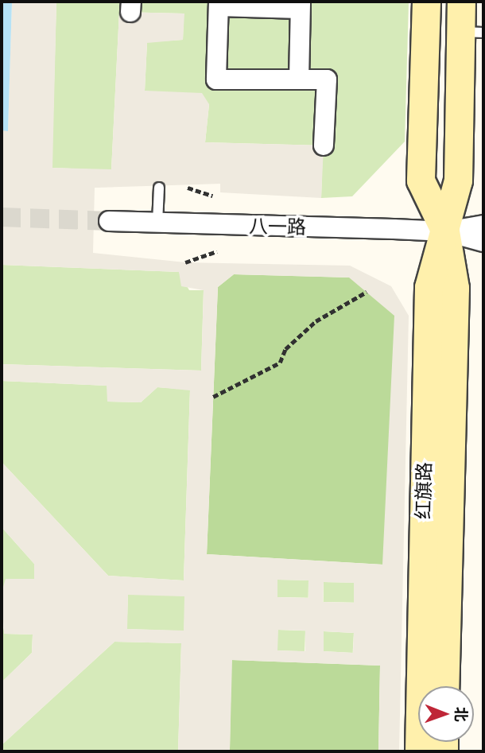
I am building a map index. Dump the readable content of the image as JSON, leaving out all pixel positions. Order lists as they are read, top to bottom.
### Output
{
  "streets": {
    "street": ["八一路", "红旗路"]
  },
  "crossings": [
    ["八一路", "红旗路"]
  ],
  "north": "right"
}
